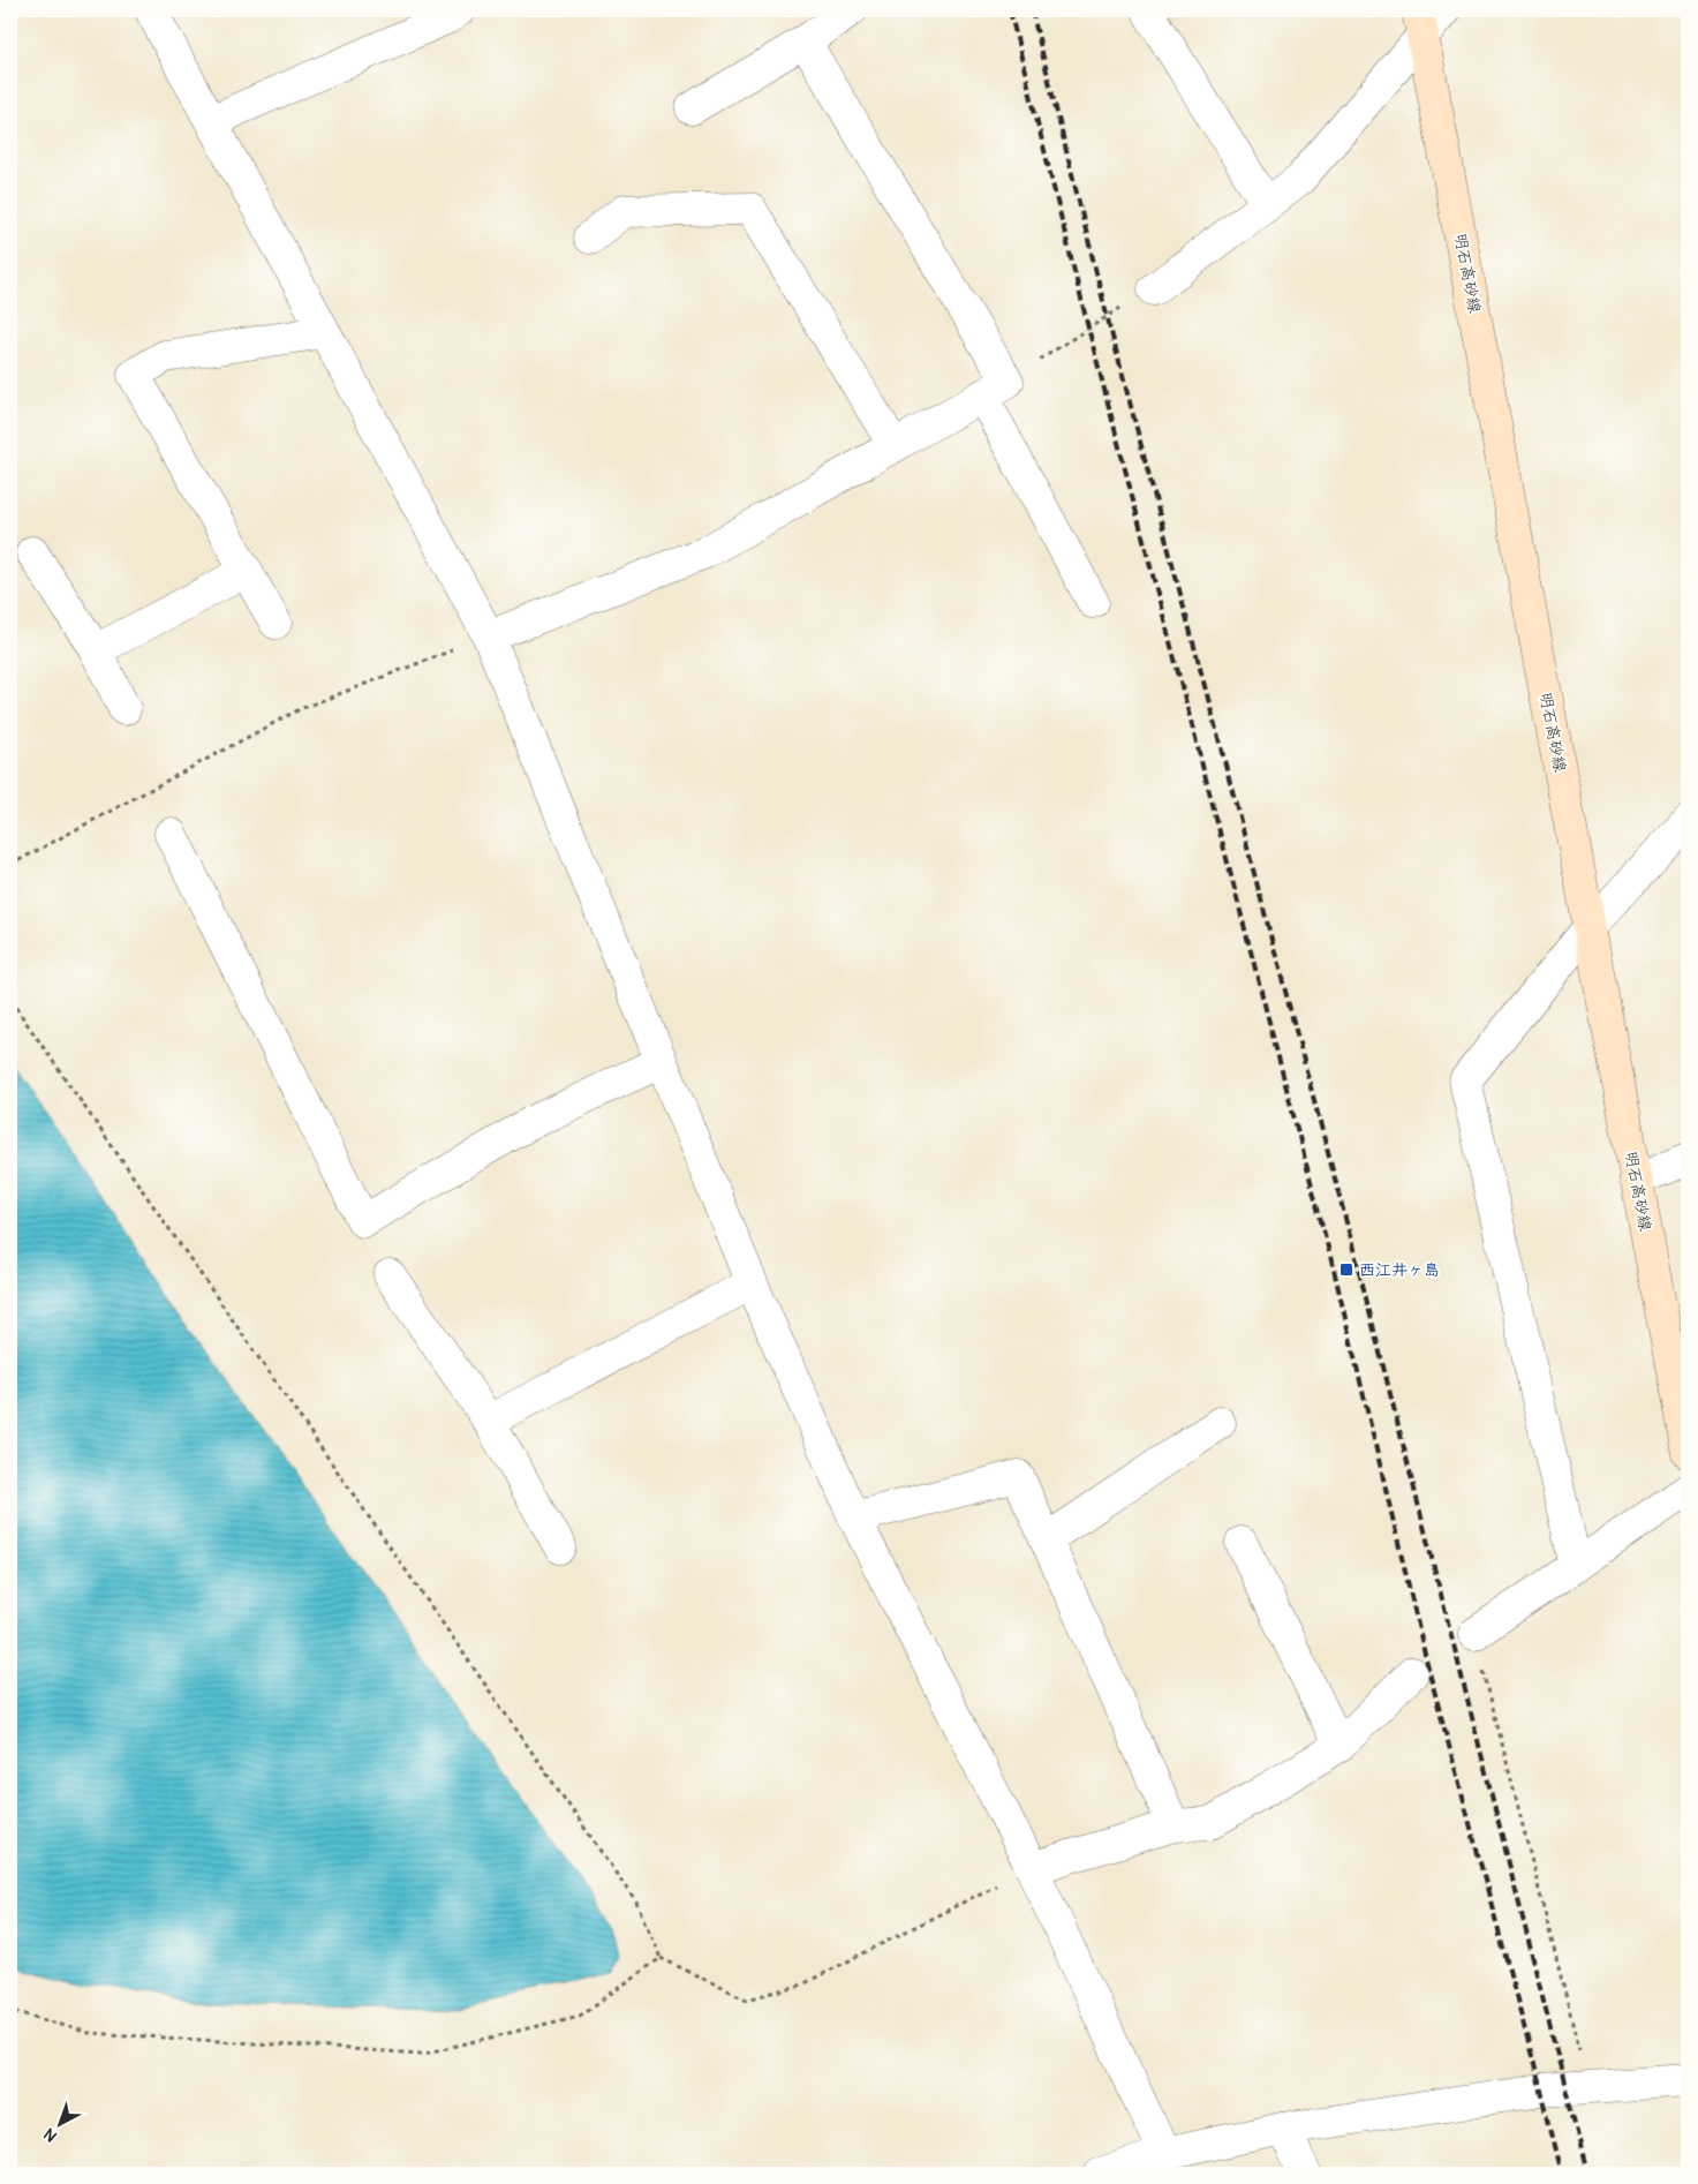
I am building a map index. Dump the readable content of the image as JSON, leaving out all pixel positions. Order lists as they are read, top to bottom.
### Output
{
  "streets": {
    "main road": ["明石高砂線"]
  },
  "places": {
    "transit": ["西江井ヶ島"]
  },
  "north": "bottom left"
}
